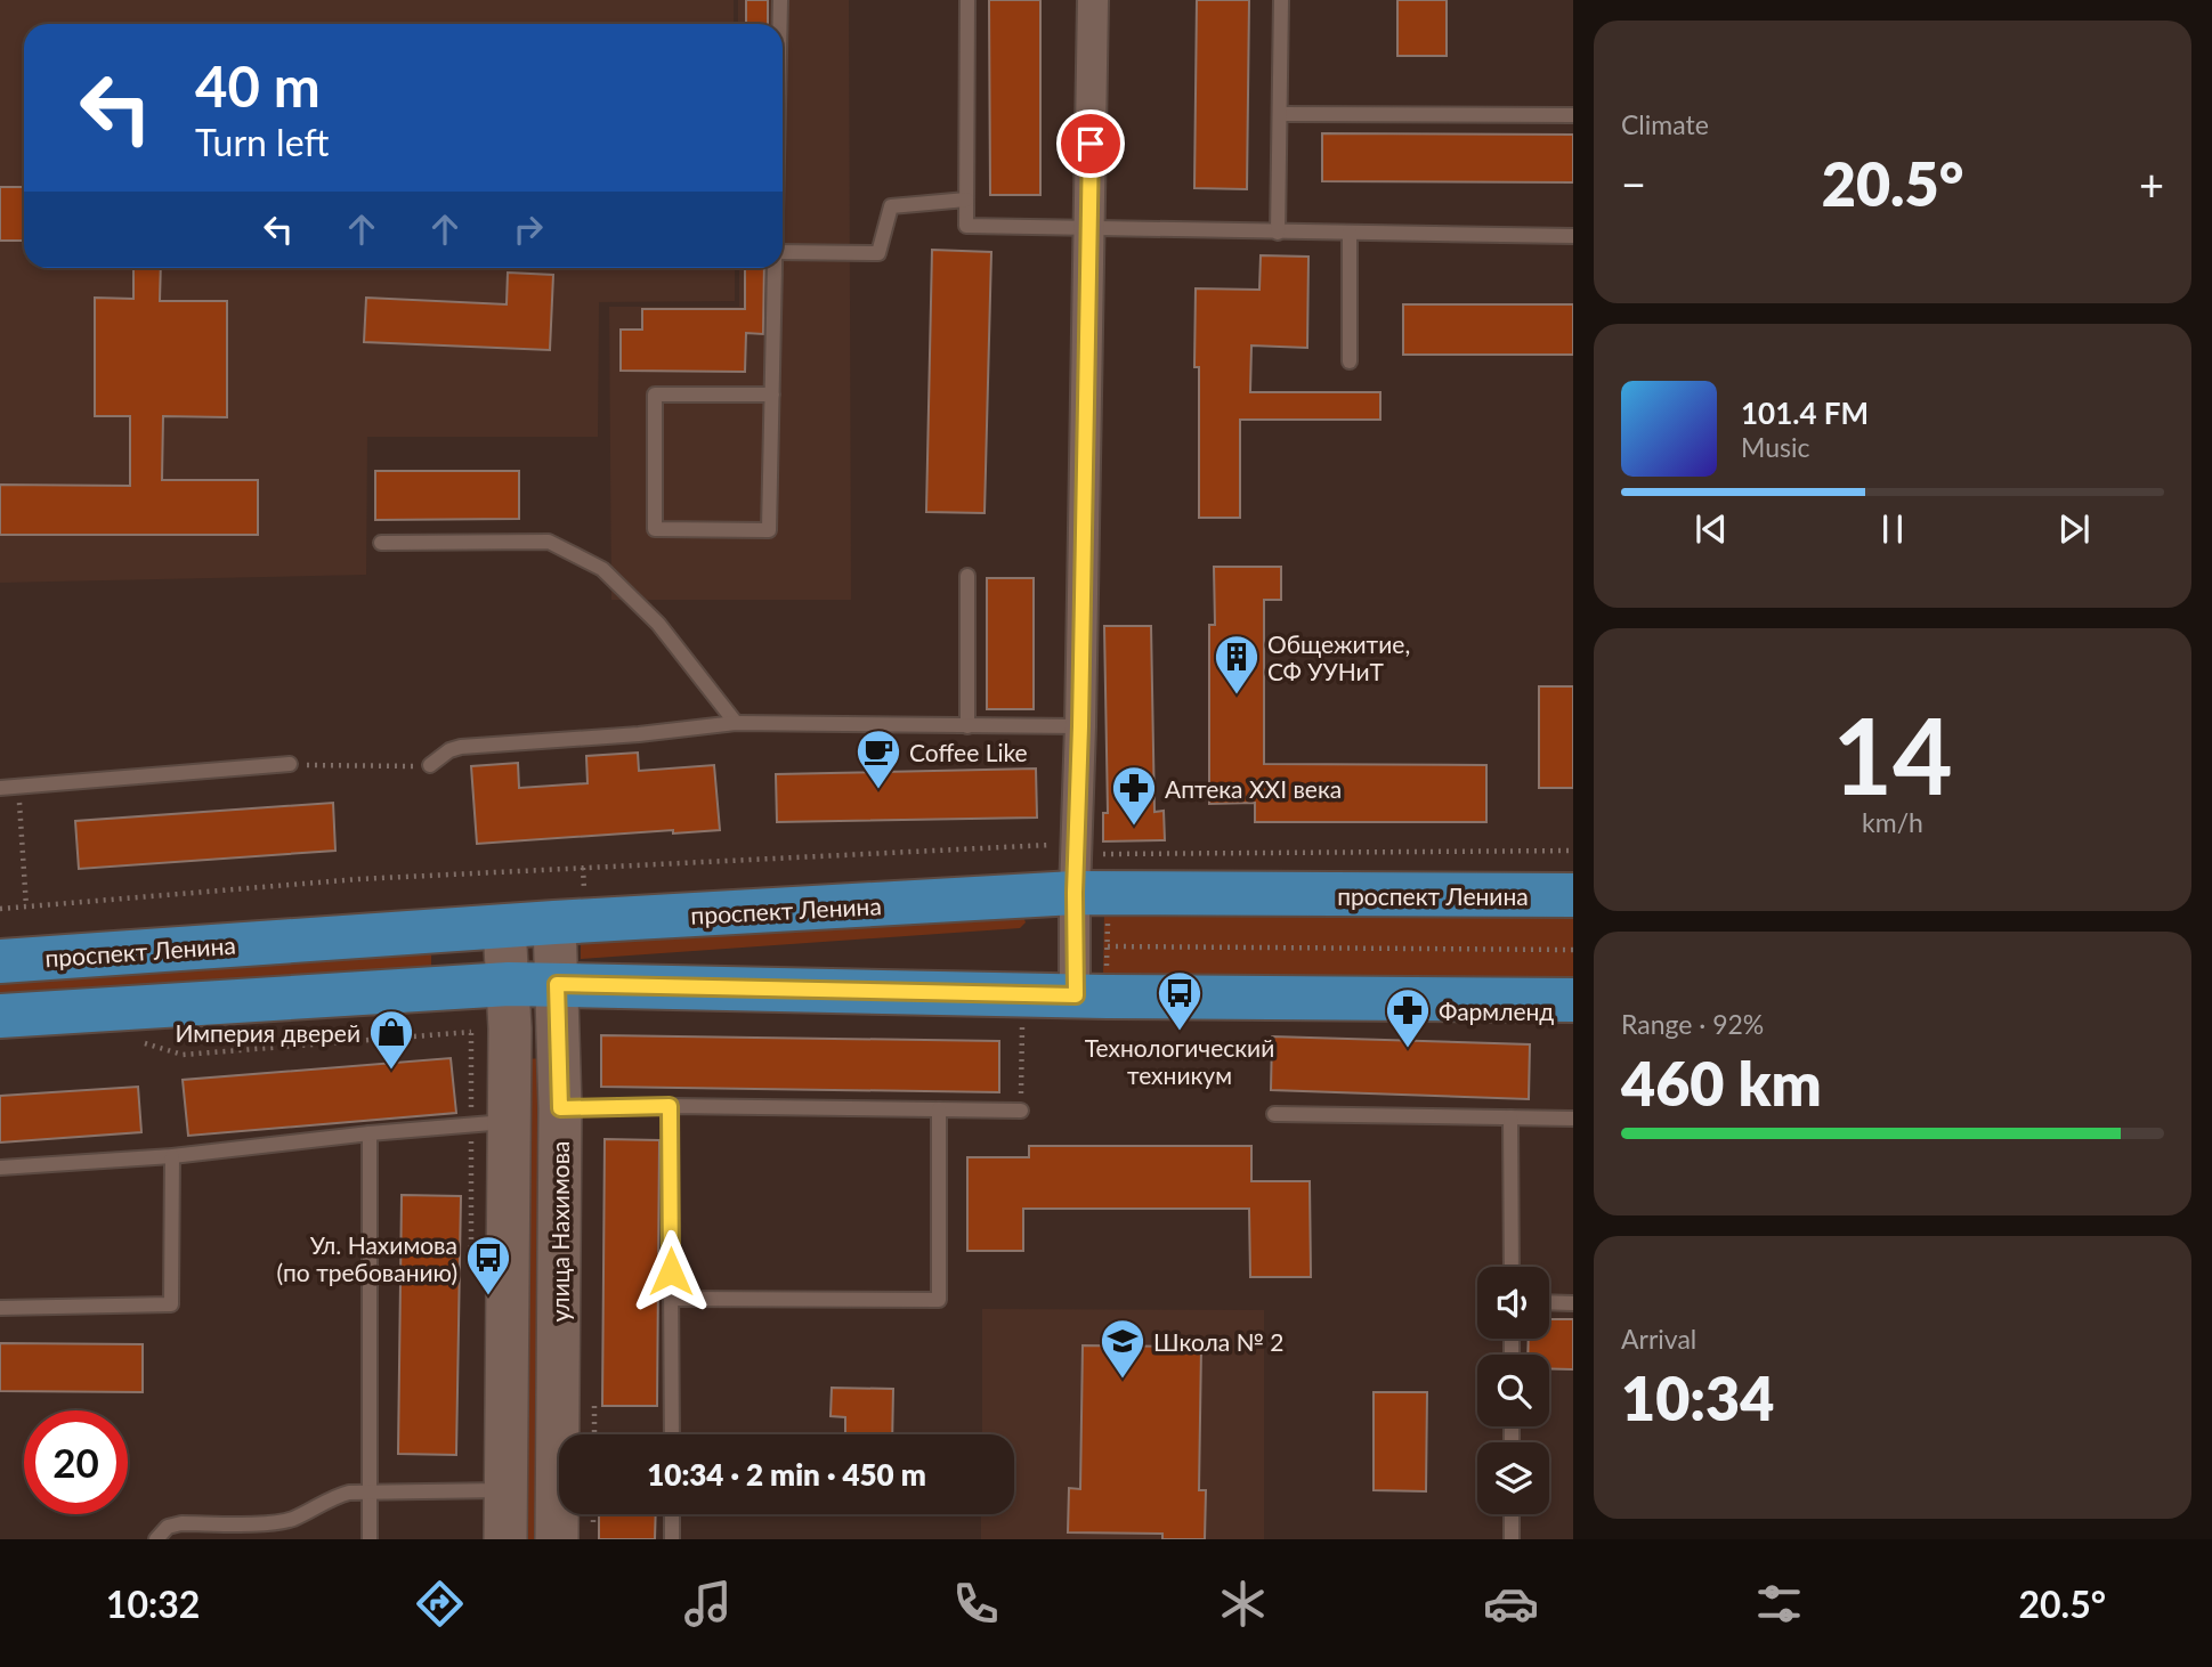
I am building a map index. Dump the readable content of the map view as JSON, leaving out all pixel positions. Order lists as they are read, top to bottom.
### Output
{
  "streets": {
    "main road": ["проспект Ленина"],
    "street": ["улица Нахимова"]
  },
  "crossings": [
    ["проспект Ленина", "улица Нахимова"]
  ],
  "places": {
    "building": ["Общежитие, СФ УУНиТ"],
    "cafe": ["Coffee Like"],
    "pharmacy": ["Аптека ХХI века", "Фармленд"],
    "bus stop": ["Технологический техникум", "Ул. Нахимова (по требованию)"],
    "shop": ["Империя дверей"],
    "school or university": ["Школа № 2"]
  },
  "page": {
    "tile": [
      "Climate",
      ["14", "km/h"],
      ["Range · 92%", "460 km"],
      ["Arrival", "10:34"]
    ],
    "turn": ["40 m", "Turn left"],
    "heat": ["−", "20.5°", "+"],
    "song": ["101.4 FM", "Music"],
    "limit": "20",
    "trip": "10:34 · 2 min · 450 m",
    "tabs": ["10:32", "20.5°"]
  }
}
